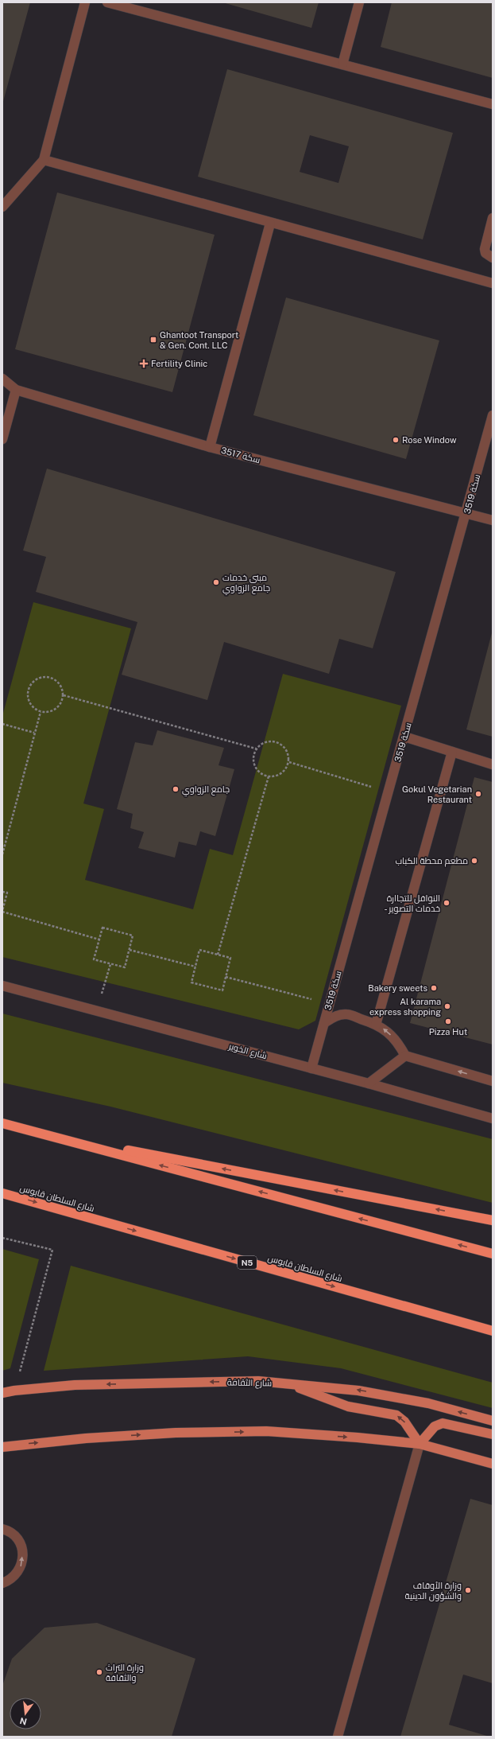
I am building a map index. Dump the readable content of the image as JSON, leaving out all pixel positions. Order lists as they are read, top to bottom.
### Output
{
  "streets": {
    "highway": ["شارع السلطان قابوس", "N5"],
    "main road": ["شارع الثقافة"],
    "street": ["سكة 3517", "سكة 3519", "شارع الخوير"]
  },
  "crossings": [
    ["سكة 3517", "سكة 3519"],
    ["سكة 3519", "شارع الخوير"]
  ],
  "places": {
    "transit": ["Ghantoot Transport & Gen. Cont. LLC"],
    "health": ["Fertility Clinic"],
    "other": [
      "Rose Window",
      "مبنى خدمات جامع الزواوي",
      "جامع الزواوي",
      "Gokul Vegetarian Restaurant",
      "مطعم محطة الكباب",
      "النوافل للتجاارة - خدمات التصوير",
      "Bakery sweets",
      "Al karama express shopping",
      "Pizza Hut",
      "وزارة الأوقاف والشؤون الدينية",
      "وزارة التراث والثقافة"
    ]
  },
  "north": "bottom"
}
